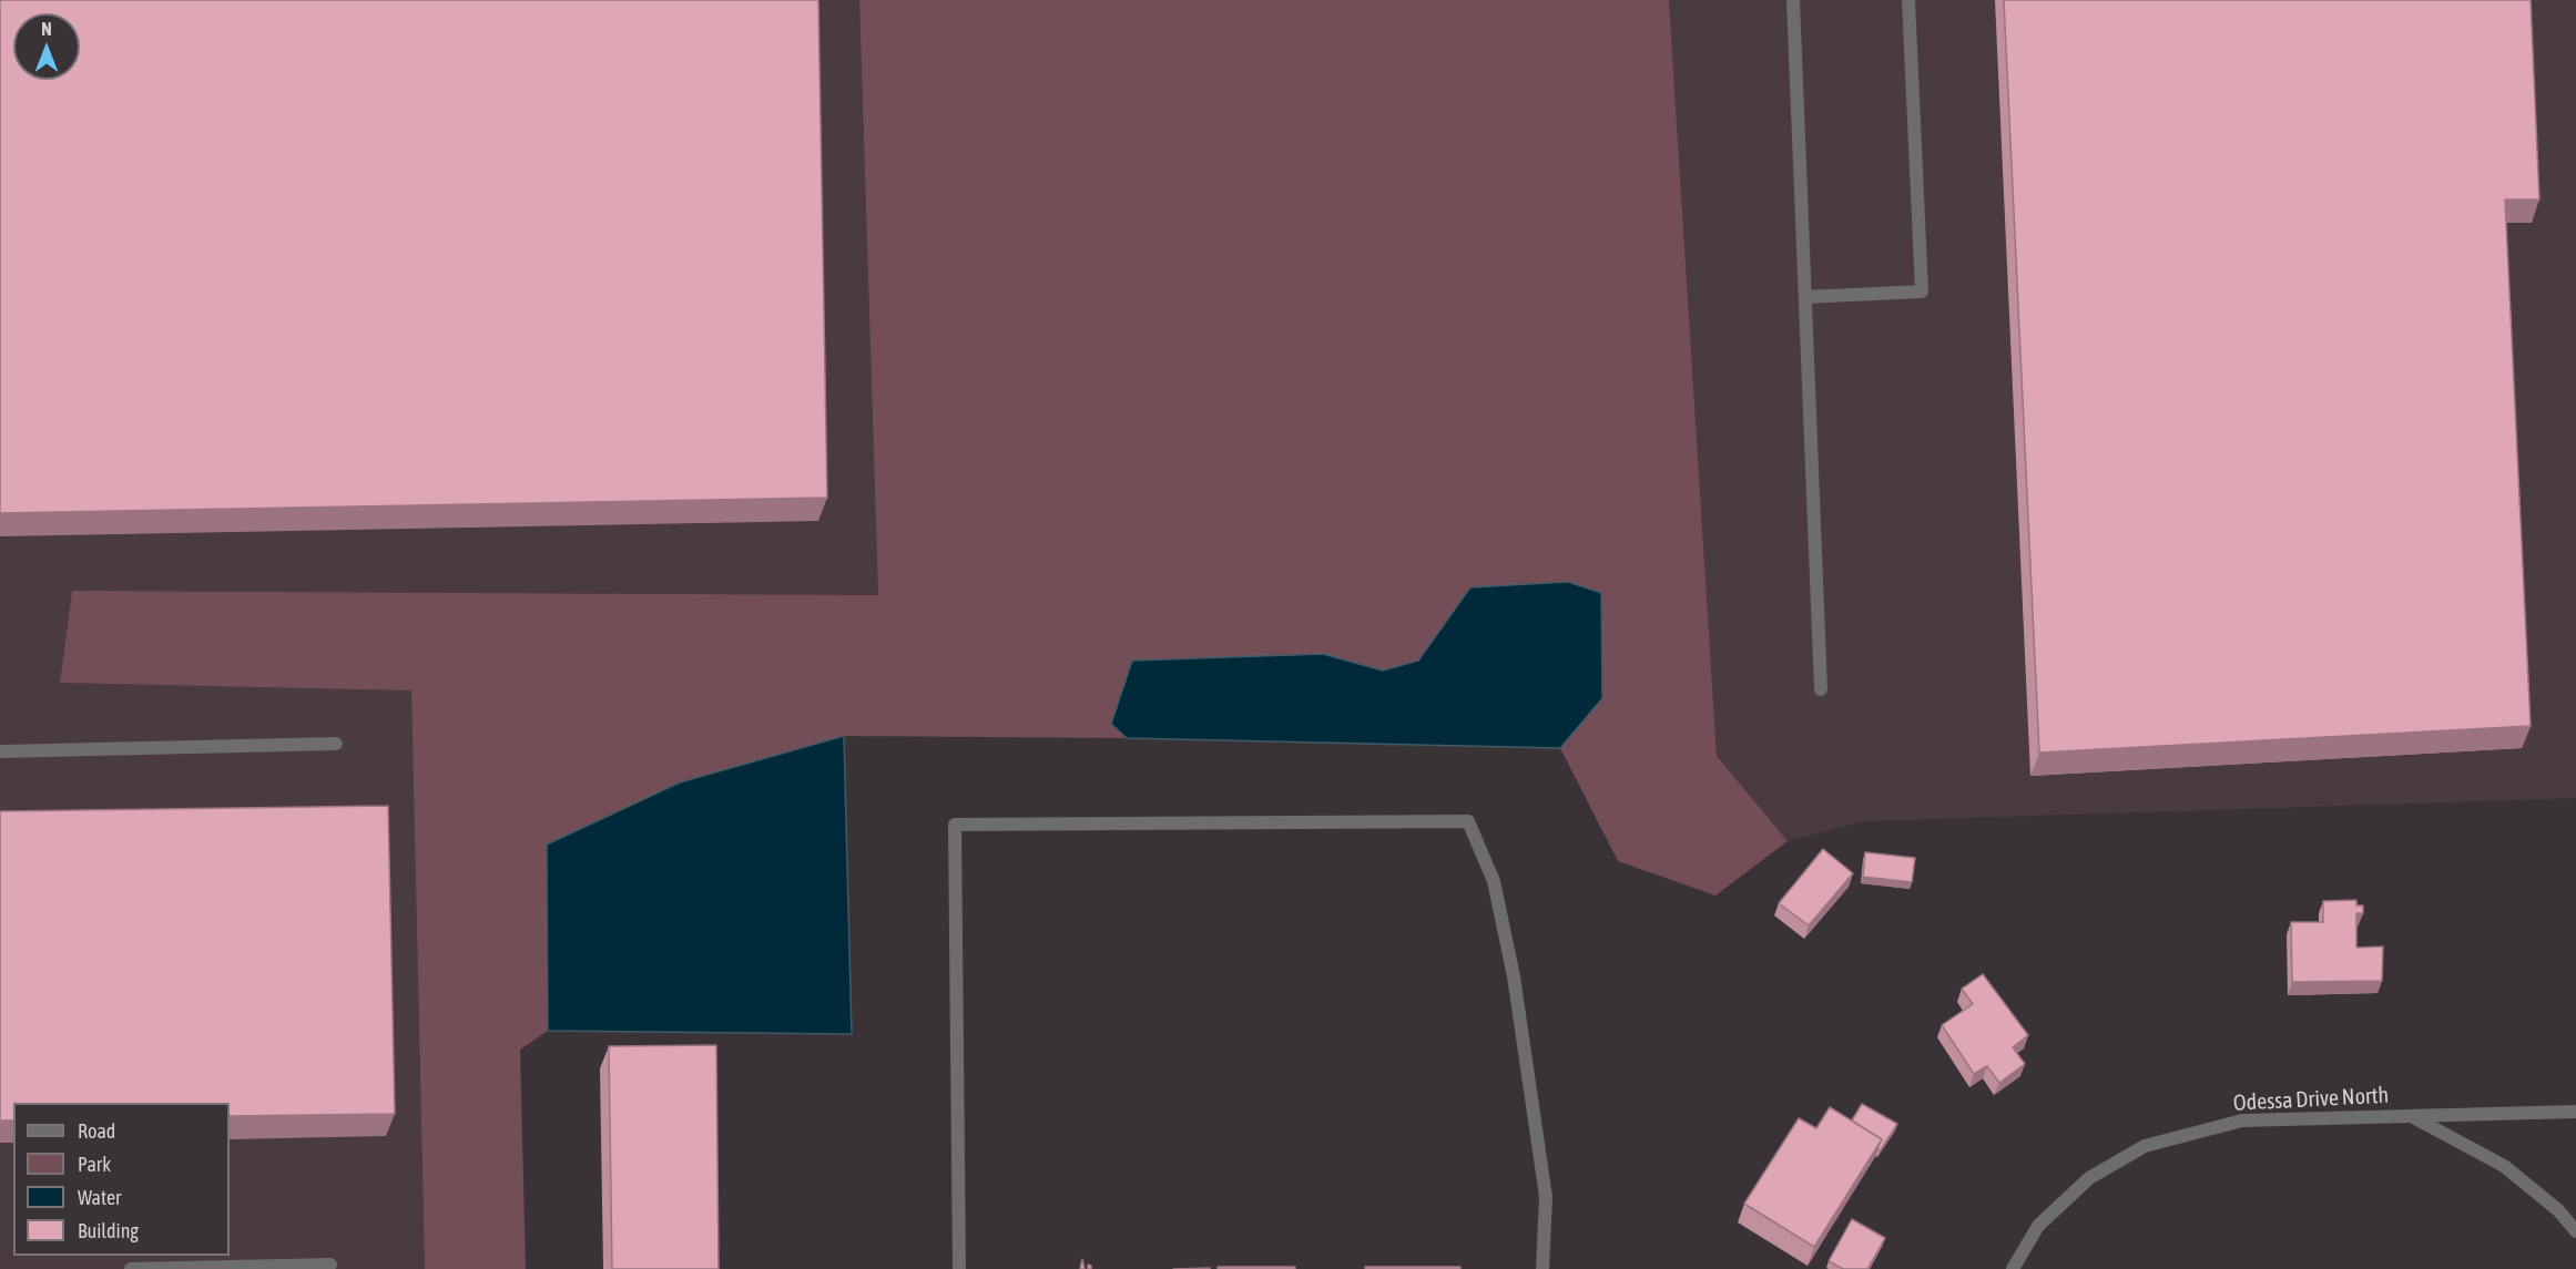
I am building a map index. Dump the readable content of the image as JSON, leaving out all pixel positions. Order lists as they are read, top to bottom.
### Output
{
  "streets": {
    "street": ["Odessa Drive North"]
  },
  "legend": [
    "Road",
    "Park",
    "Water",
    "Building"
  ],
  "north": "top"
}
